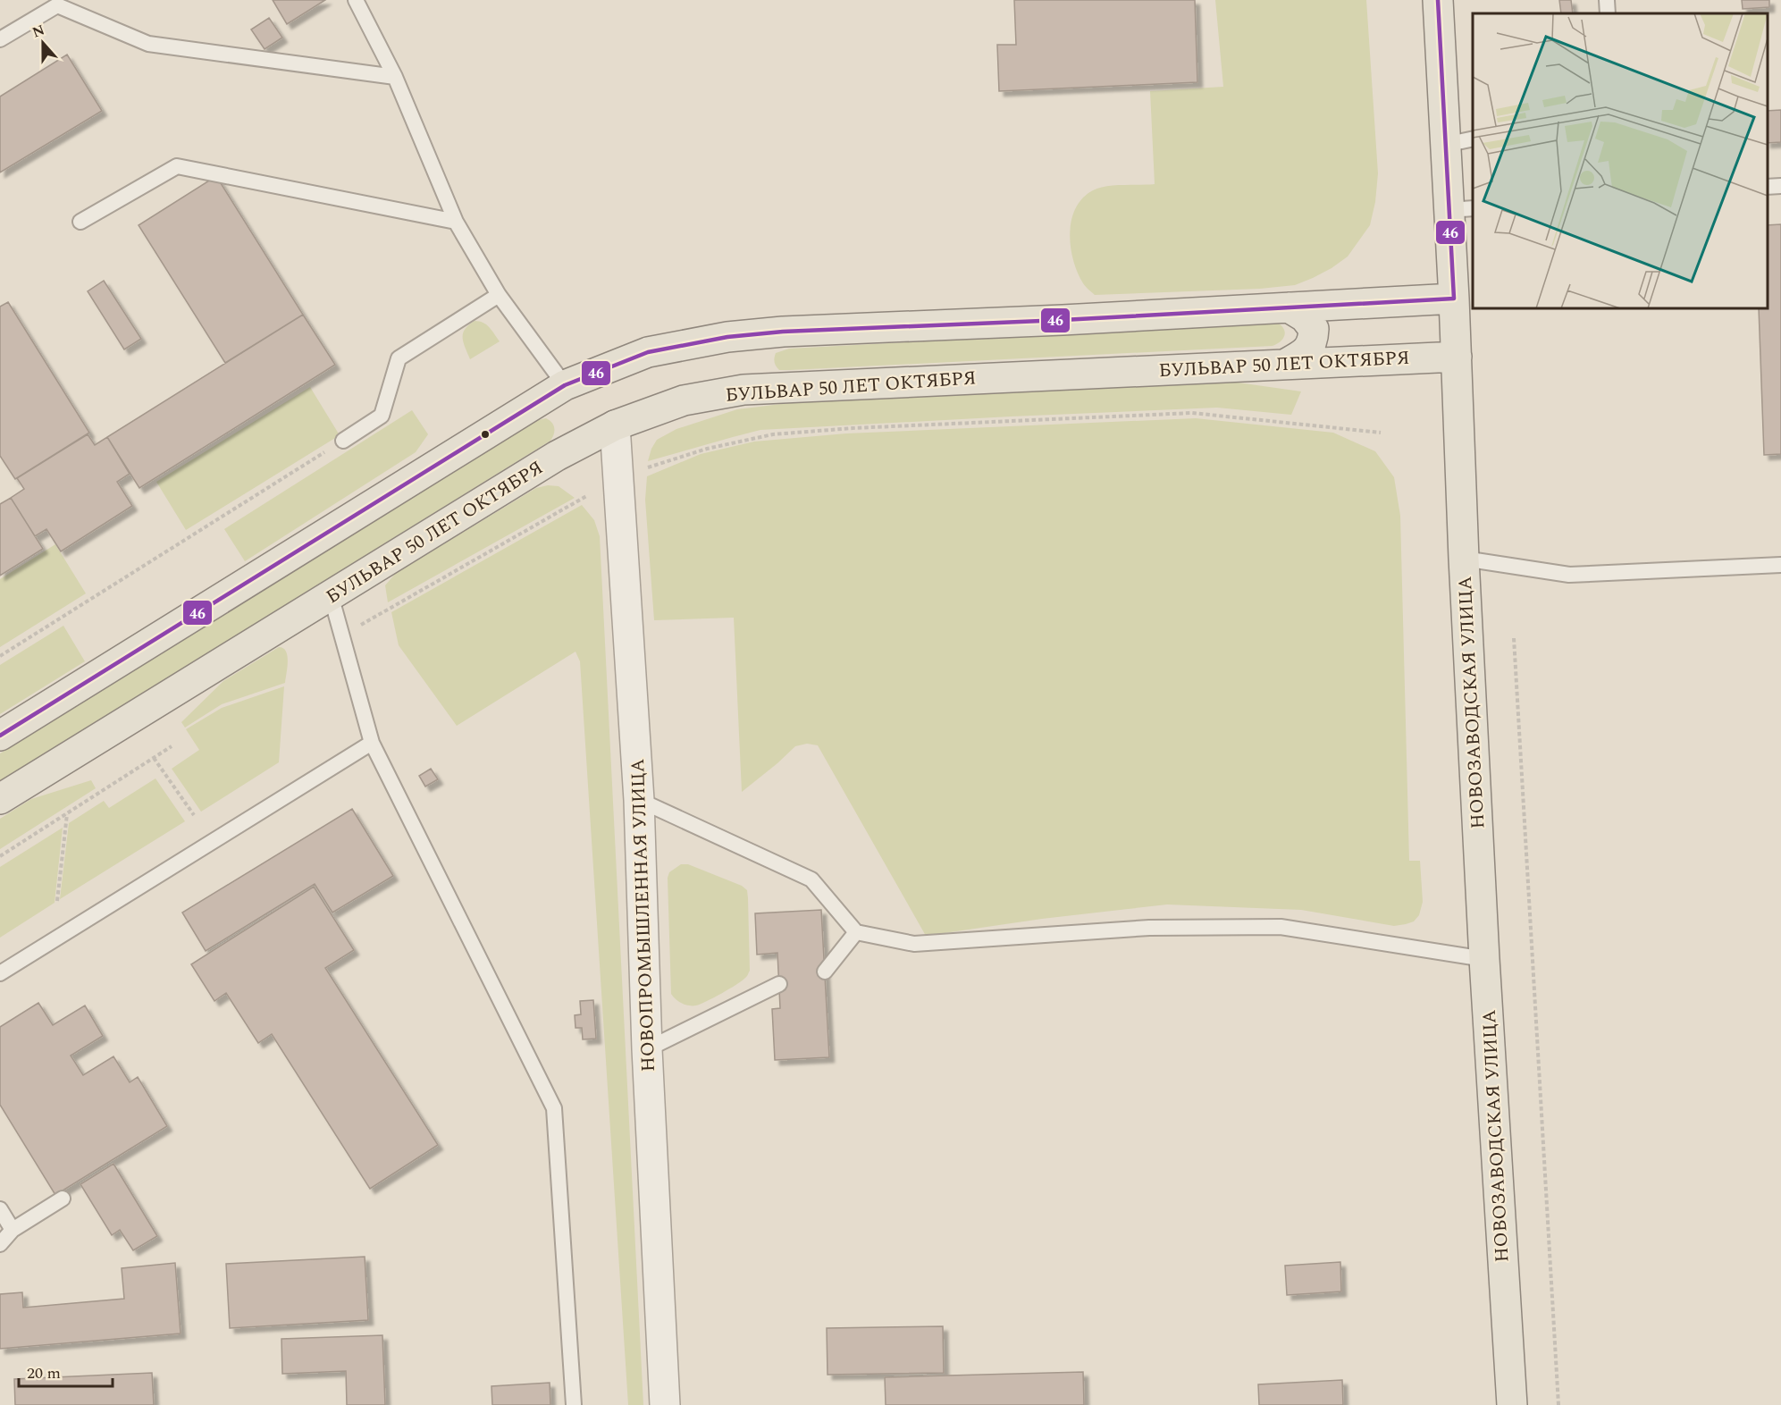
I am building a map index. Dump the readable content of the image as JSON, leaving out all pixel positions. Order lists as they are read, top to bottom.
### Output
{
  "streets": {
    "main road": ["БУЛЬВАР 50 ЛЕТ ОКТЯБРЯ", "НОВОЗАВОДСКАЯ УЛИЦА"],
    "street": ["НОВОПРОМЫШЛЕННАЯ УЛИЦА"]
  },
  "crossings": [
    ["БУЛЬВАР 50 ЛЕТ ОКТЯБРЯ", "НОВОЗАВОДСКАЯ УЛИЦА"],
    ["БУЛЬВАР 50 ЛЕТ ОКТЯБРЯ", "НОВОПРОМЫШЛЕННАЯ УЛИЦА"]
  ],
  "lines": ["transit line 46"],
  "scale_bar": "20 m",
  "north": "top"
}
